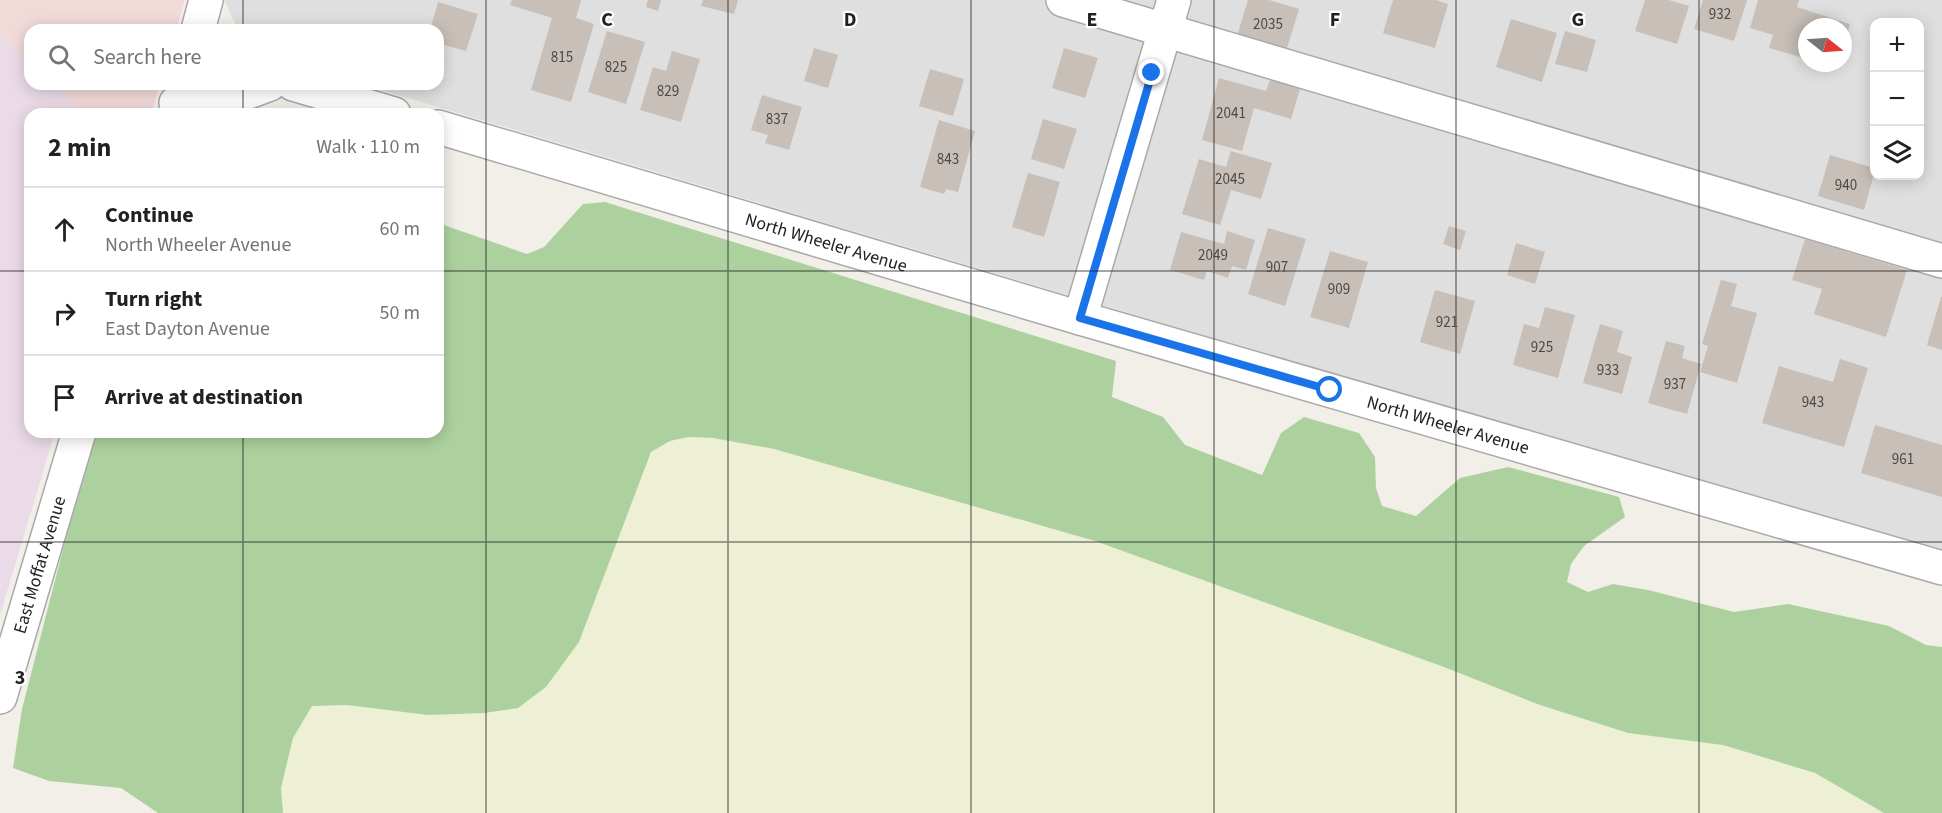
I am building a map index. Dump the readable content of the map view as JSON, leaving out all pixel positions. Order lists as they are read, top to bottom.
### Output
{
  "streets": {
    "street": ["North Wheeler Avenue", "East Moffat Avenue"]
  },
  "house_numbers": [
    "932",
    "2035",
    "815",
    "825",
    "829",
    "2041",
    "837",
    "843",
    "2045",
    "940",
    "2049",
    "907",
    "909",
    "921",
    "925",
    "933",
    "937",
    "943",
    "961"
  ],
  "north": "right",
  "page": {
    "map_buttons": ["+", "−"],
    "search": "Search here",
    "heading": ["2 min", "Walk · 110 m"],
    "list": [
      ["Continue", "North Wheeler Avenue", "60 m"],
      ["Turn right", "East Dayton Avenue", "50 m"],
      "Arrive at destination"
    ]
  },
  "grid": {
    "columns": [
      "C",
      "D",
      "E",
      "F",
      "G"
    ],
    "rows": ["3"]
  }
}
